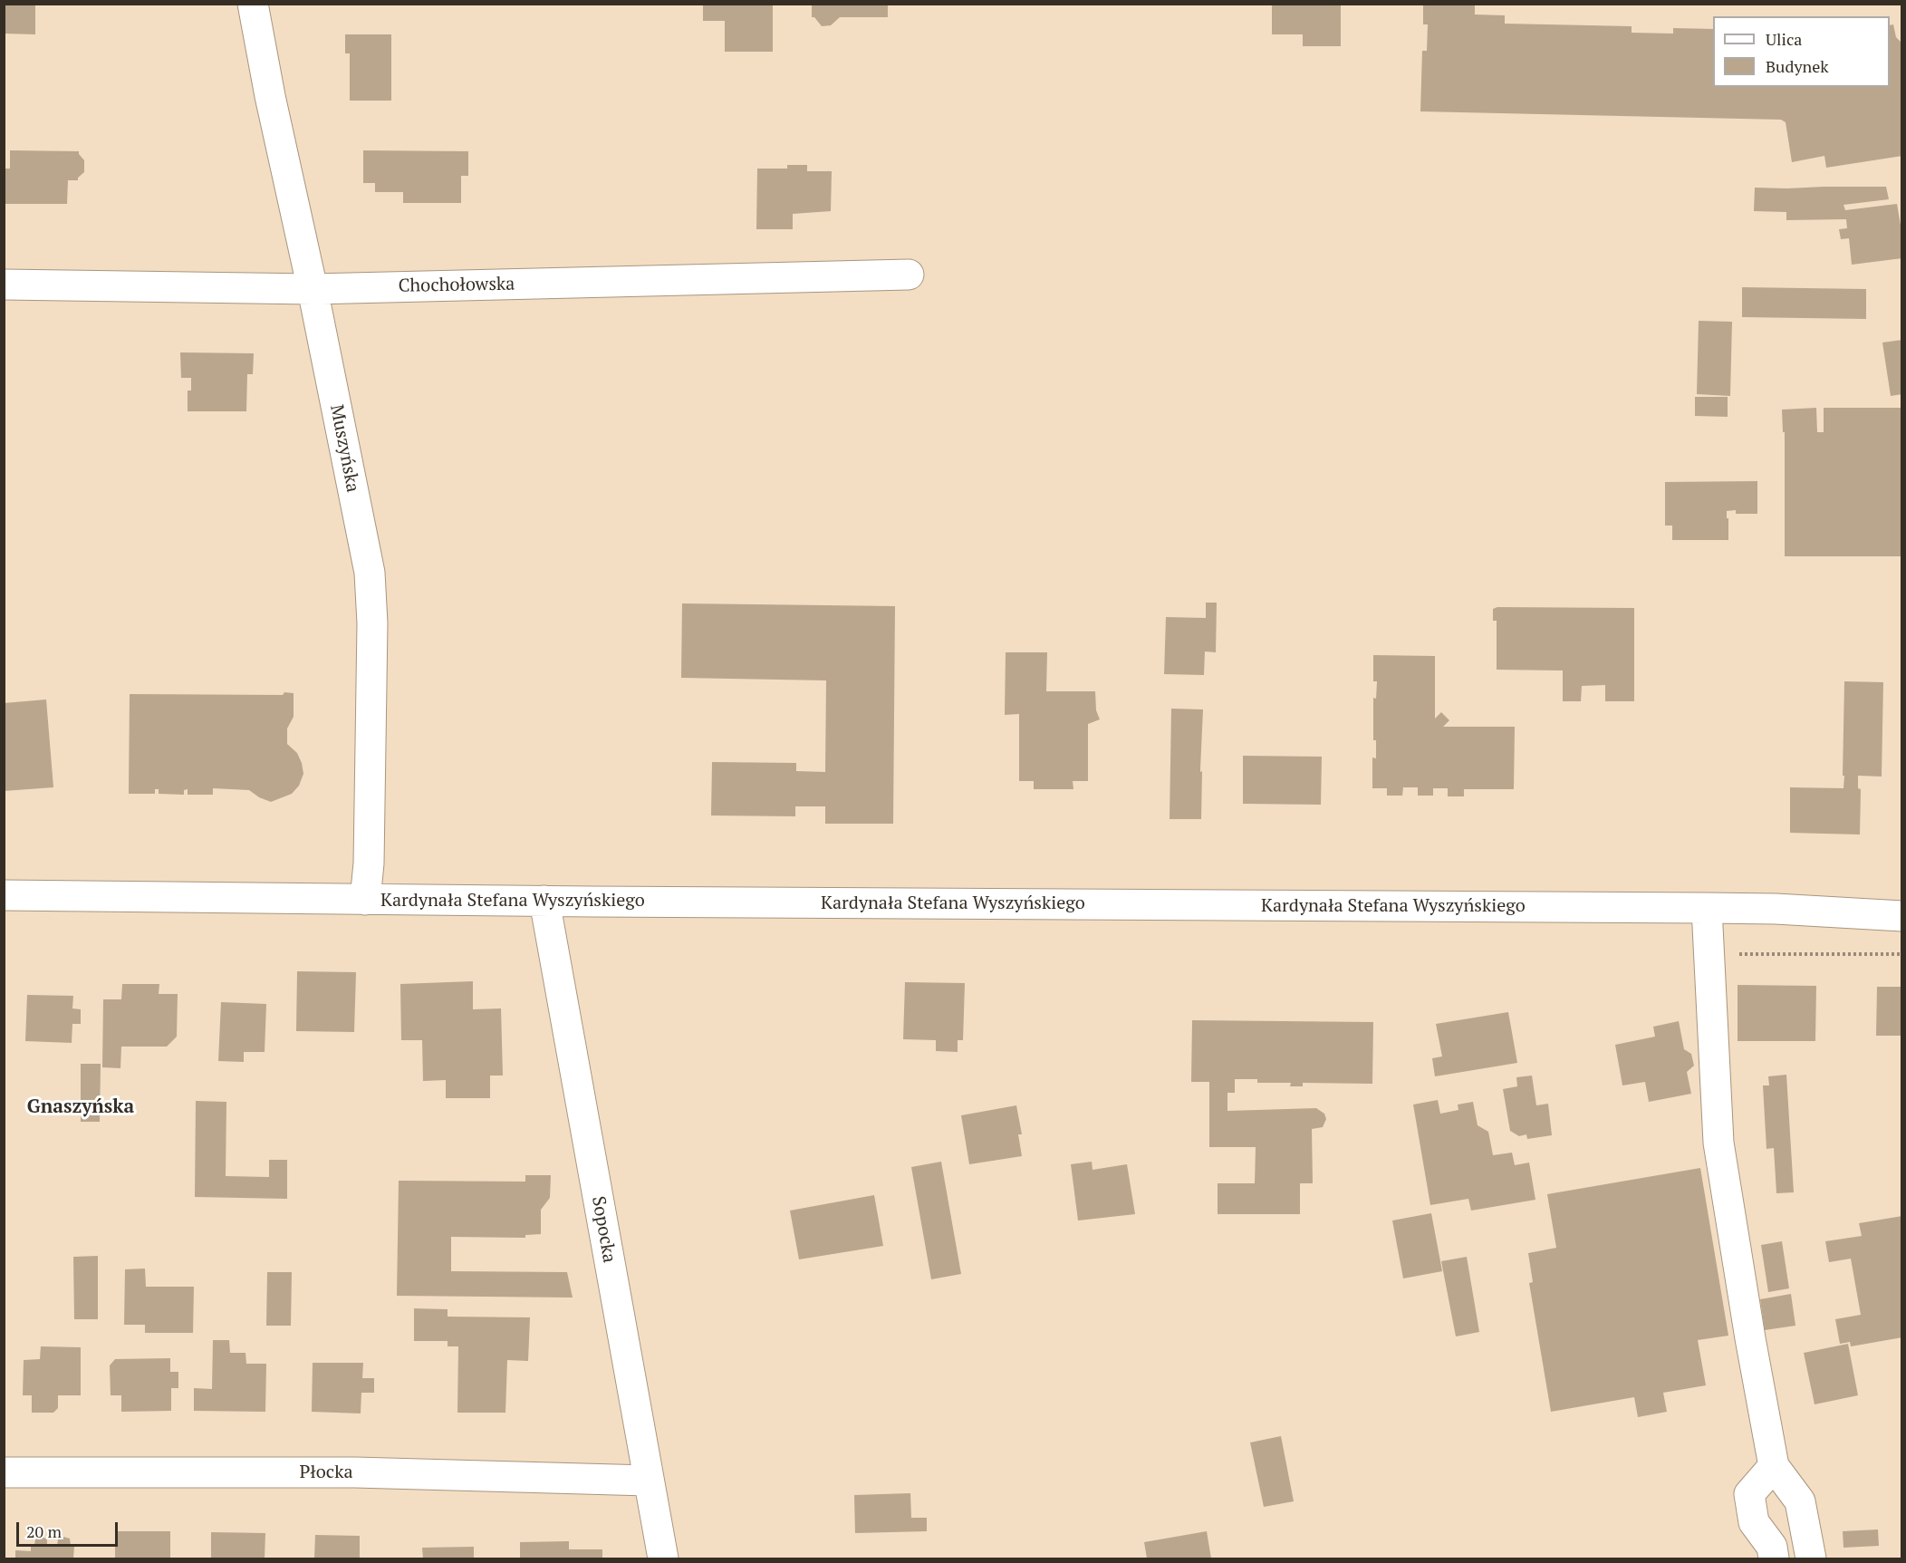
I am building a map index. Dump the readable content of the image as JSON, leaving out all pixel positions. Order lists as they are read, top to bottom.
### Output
{
  "streets": {
    "street": [
      "Chochołowska",
      "Muszyńska",
      "Kardynała Stefana Wyszyńskiego",
      "Sopocka",
      "Płocka"
    ]
  },
  "crossings": [
    ["Chochołowska", "Muszyńska"],
    ["Muszyńska", "Kardynała Stefana Wyszyńskiego"],
    ["Kardynała Stefana Wyszyńskiego", "Sopocka"],
    ["Sopocka", "Płocka"]
  ],
  "districts": ["Gnaszyńska"],
  "legend": ["Ulica", "Budynek"],
  "scale_bar": "20 m"
}
